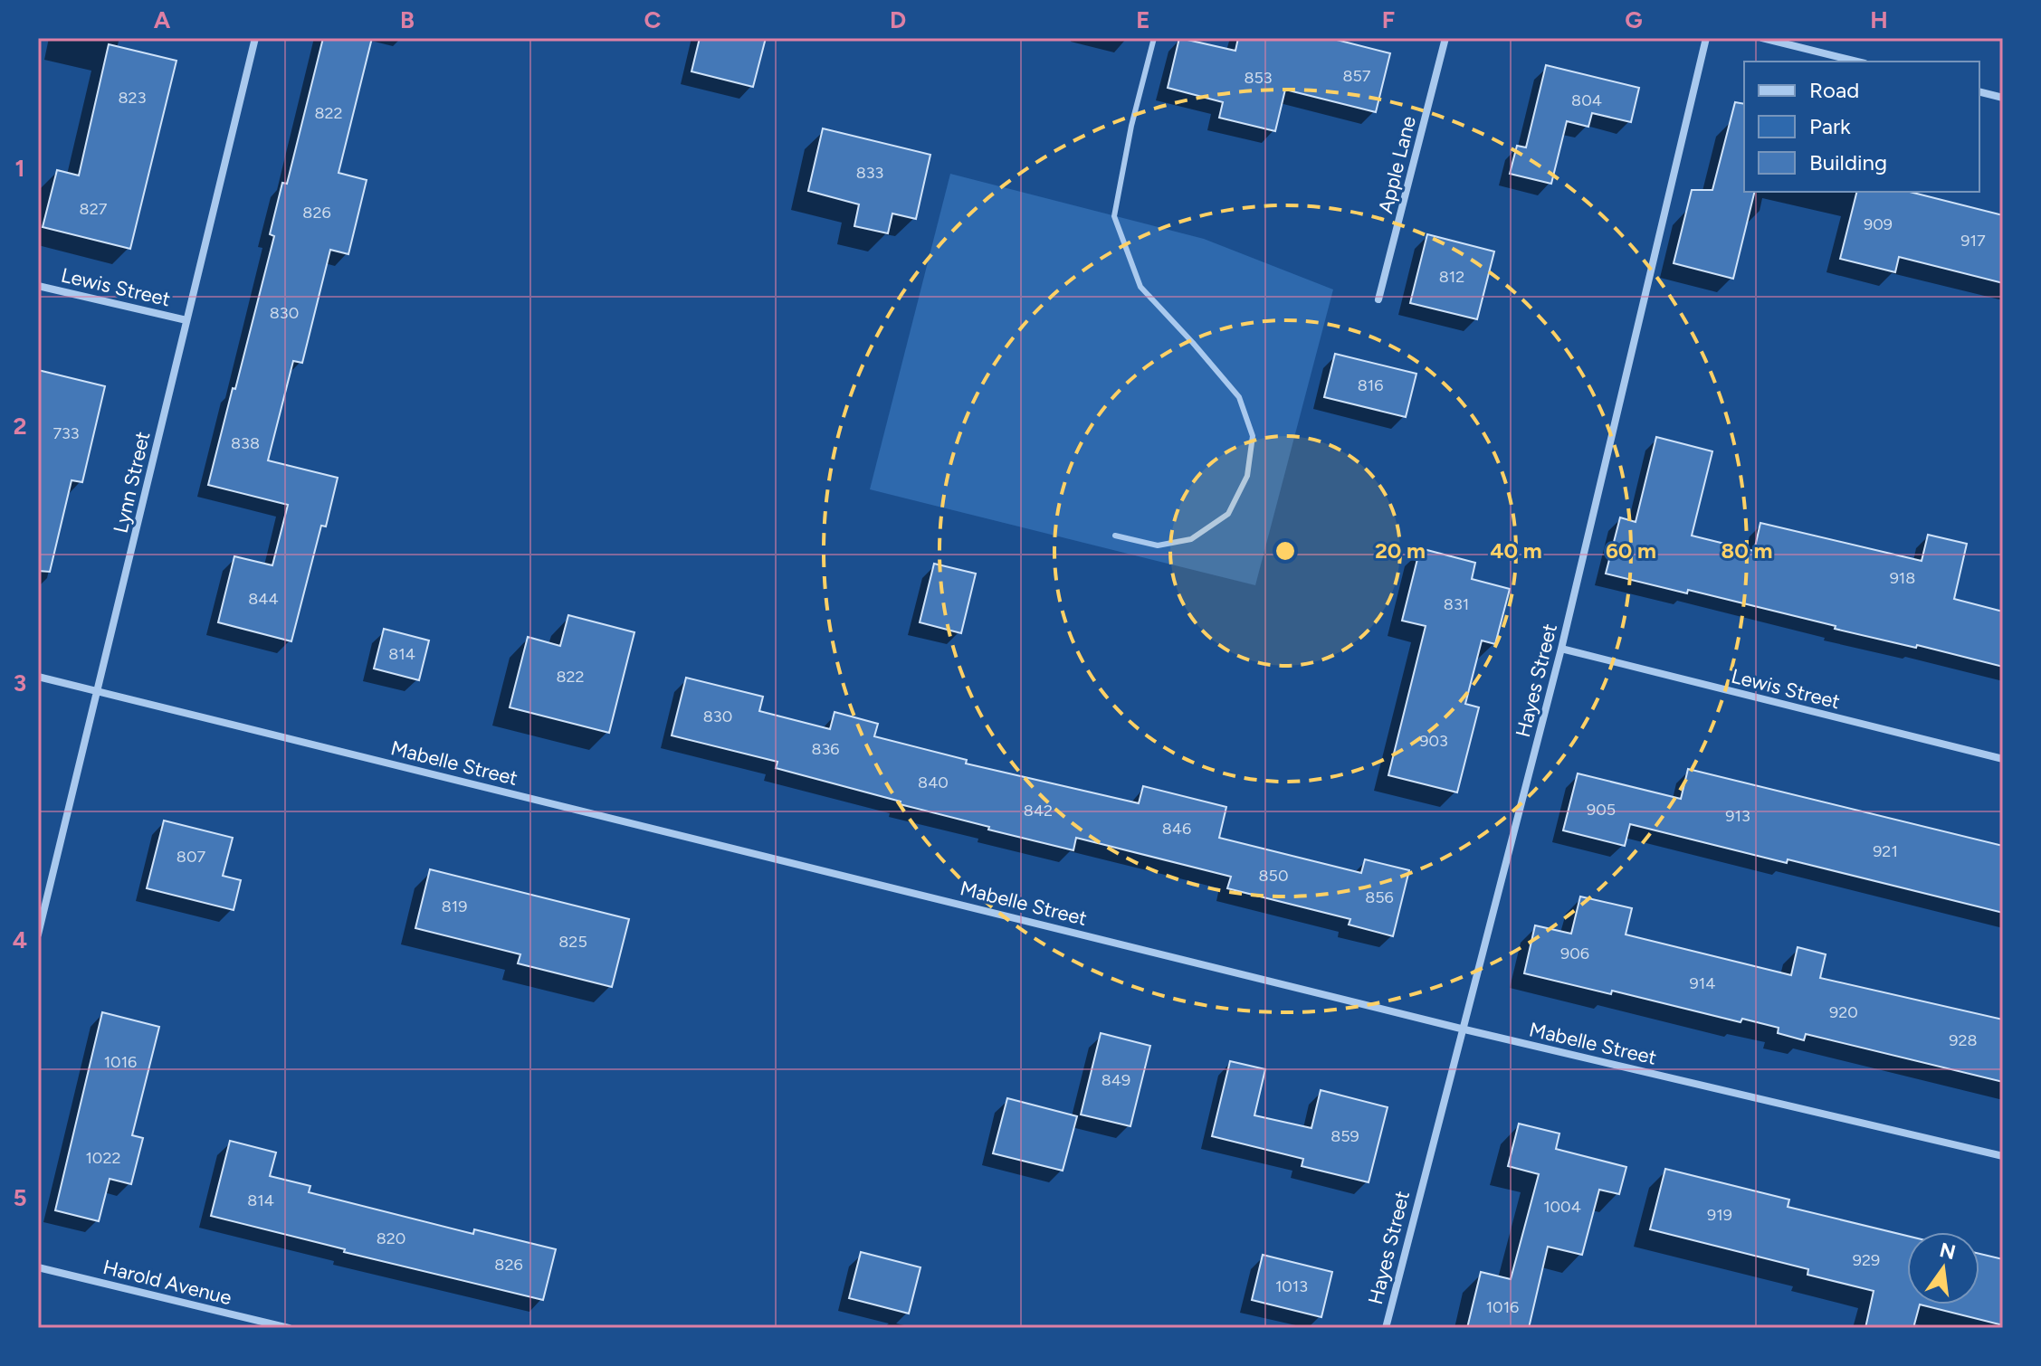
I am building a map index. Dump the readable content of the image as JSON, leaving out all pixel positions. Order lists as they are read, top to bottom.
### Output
{
  "streets": {
    "street": [
      "Apple Lane",
      "Lewis Street",
      "Lynn Street",
      "Hayes Street",
      "Mabelle Street",
      "Harold Avenue"
    ]
  },
  "crossings": [
    ["Lewis Street", "Lynn Street"],
    ["Lewis Street", "Hayes Street"],
    ["Lynn Street", "Mabelle Street"],
    ["Hayes Street", "Mabelle Street"]
  ],
  "house_numbers": [
    "857",
    "853",
    "823",
    "804",
    "822",
    "833",
    "827",
    "826",
    "909",
    "917",
    "812",
    "830",
    "816",
    "733",
    "838",
    "918",
    "844",
    "831",
    "814",
    "822",
    "830",
    "903",
    "836",
    "840",
    "905",
    "842",
    "913",
    "846",
    "921",
    "807",
    "850",
    "856",
    "819",
    "825",
    "906",
    "914",
    "920",
    "928",
    "1016",
    "849",
    "859",
    "1022",
    "814",
    "1004",
    "919",
    "820",
    "929",
    "826",
    "1013",
    "1016"
  ],
  "legend": ["Road", "Park", "Building"],
  "north": "top",
  "grid": {
    "columns": [
      "A",
      "B",
      "C",
      "D",
      "E",
      "F",
      "G",
      "H"
    ],
    "rows": [
      "1",
      "2",
      "3",
      "4",
      "5"
    ]
  },
  "rings": [
    "20 m",
    "40 m",
    "60 m",
    "80 m"
  ]
}
